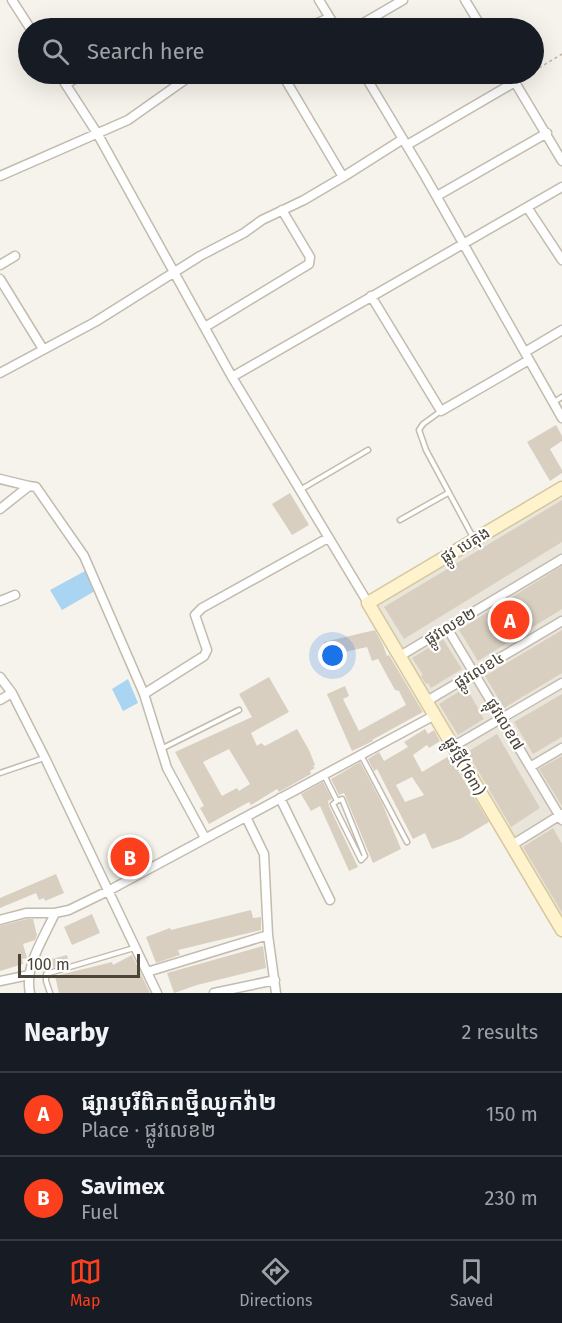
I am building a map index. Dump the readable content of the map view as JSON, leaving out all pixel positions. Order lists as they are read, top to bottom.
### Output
{
  "streets": {
    "street": [
      "ផ្លូវ បេតុង",
      "ផ្លូវលេខ២",
      "ផ្លូវលេខ៤",
      "ផ្លុវលេខ៧",
      "ផ្លូវថ្មី(16m)"
    ]
  },
  "crossings": [
    ["ផ្លូវ បេតុង", "ផ្លូវថ្មី(16m)"],
    ["ផ្លូវលេខ២", "ផ្លុវលេខ៧"],
    ["ផ្លូវលេខ២", "ផ្លូវថ្មី(16m)"],
    ["ផ្លូវលេខ៤", "ផ្លុវលេខ៧"],
    ["ផ្លូវលេខ៤", "ផ្លូវថ្មី(16m)"]
  ],
  "scale_bar": "100 m",
  "page": {
    "search": "Search here",
    "pins": ["A", "B"],
    "scale": "100 m",
    "heading": ["Nearby", "2 results"],
    "list": [
      {
        "mark": "A",
        "name": "ផ្សារបុរីពិភពថ្មីឈូកវ៉ា២",
        "note": "Place · ផ្លូវលេខ២",
        "value": "150 m"
      },
      {
        "mark": "B",
        "name": "Savimex",
        "note": "Fuel",
        "value": "230 m"
      }
    ],
    "nav": ["Map", "Directions", "Saved"]
  }
}
